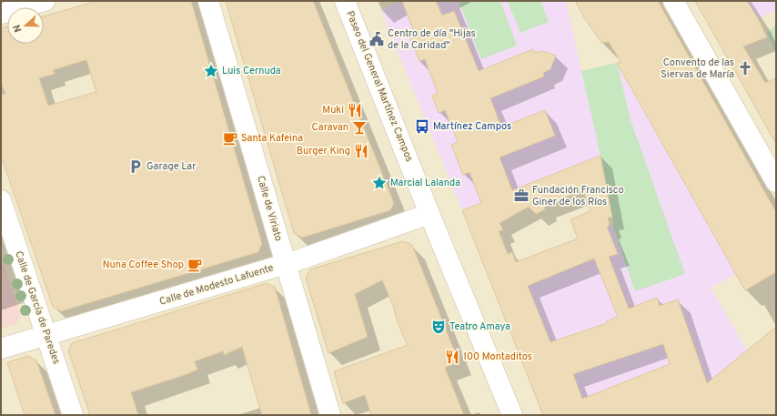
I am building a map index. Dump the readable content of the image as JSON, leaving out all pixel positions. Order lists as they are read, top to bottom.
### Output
{
  "streets": {
    "street": [
      "Paseo del General Martínez Campos",
      "Calle de Viriato",
      "Calle de Modesto Lafuente",
      "Calle de García de Paredes"
    ]
  },
  "crossings": [
    ["Paseo del General Martínez Campos", "Calle de Modesto Lafuente"],
    ["Calle de Viriato", "Calle de Modesto Lafuente"],
    ["Calle de Modesto Lafuente", "Calle de García de Paredes"]
  ],
  "places": {
    "public building": ["Centro de día \"Hijas de la Caridad\""],
    "church": ["Convento de las Siervas de María"],
    "place": ["Luis Cernuda", "Marcial Lalanda"],
    "restaurant": ["Muki", "Burger King", "100 Montaditos"],
    "bus stop": ["Martínez Campos"],
    "bar": ["Caravan"],
    "cafe": ["Santa Kafeina", "Nuna Coffee Shop"],
    "parking": ["Garage Lar"],
    "office": ["Fundación Francisco Giner de los Ríos"],
    "theatre": ["Teatro Amaya"]
  },
  "north": "left"
}
